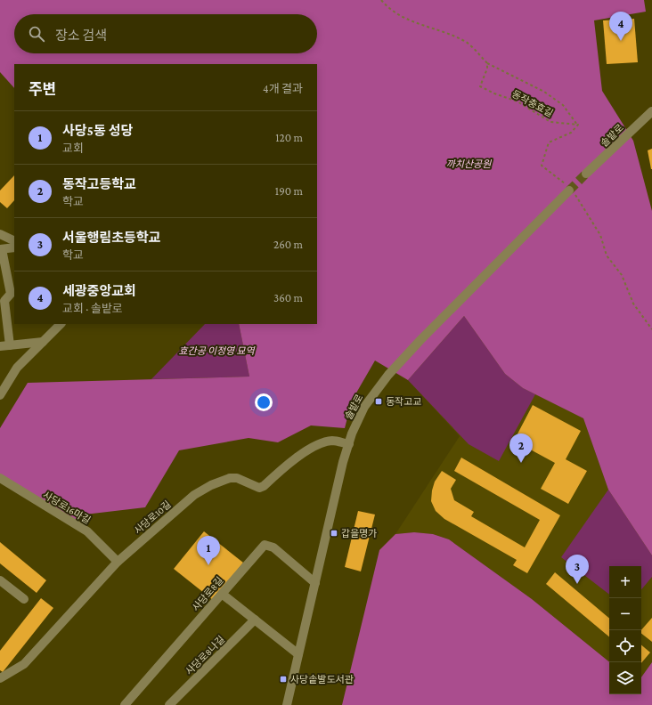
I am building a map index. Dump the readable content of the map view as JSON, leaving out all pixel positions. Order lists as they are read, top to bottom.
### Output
{
  "streets": {
    "street": [
      "솔밭로",
      "사당로16마길",
      "사당로10길",
      "사당로8길",
      "사당로8나길"
    ],
    "path": ["동작충효길"]
  },
  "crossings": [
    ["솔밭로", "사당로10길"],
    ["솔밭로", "사당로8길"],
    ["사당로16마길", "사당로10길"]
  ],
  "parks": ["까치산공원", "효간공 이정영 묘역"],
  "places": {
    "transit": ["동작고교", "갑을명가", "사당솥발도서관"]
  },
  "page": {
    "pins": [
      "4",
      "2",
      "1",
      "3"
    ],
    "search": "장소 검색",
    "heading": ["주변", "4개 결과"],
    "list": [
      {
        "mark": "1",
        "name": "사당5동 성당",
        "note": "교회",
        "value": "120 m"
      },
      {
        "mark": "2",
        "name": "동작고등학교",
        "note": "학교",
        "value": "190 m"
      },
      {
        "mark": "3",
        "name": "서울행림초등학교",
        "note": "학교",
        "value": "260 m"
      },
      {
        "mark": "4",
        "name": "세광중앙교회",
        "note": "교회 · 솔밭로",
        "value": "360 m"
      }
    ],
    "map_buttons": ["+", "−"]
  }
}
